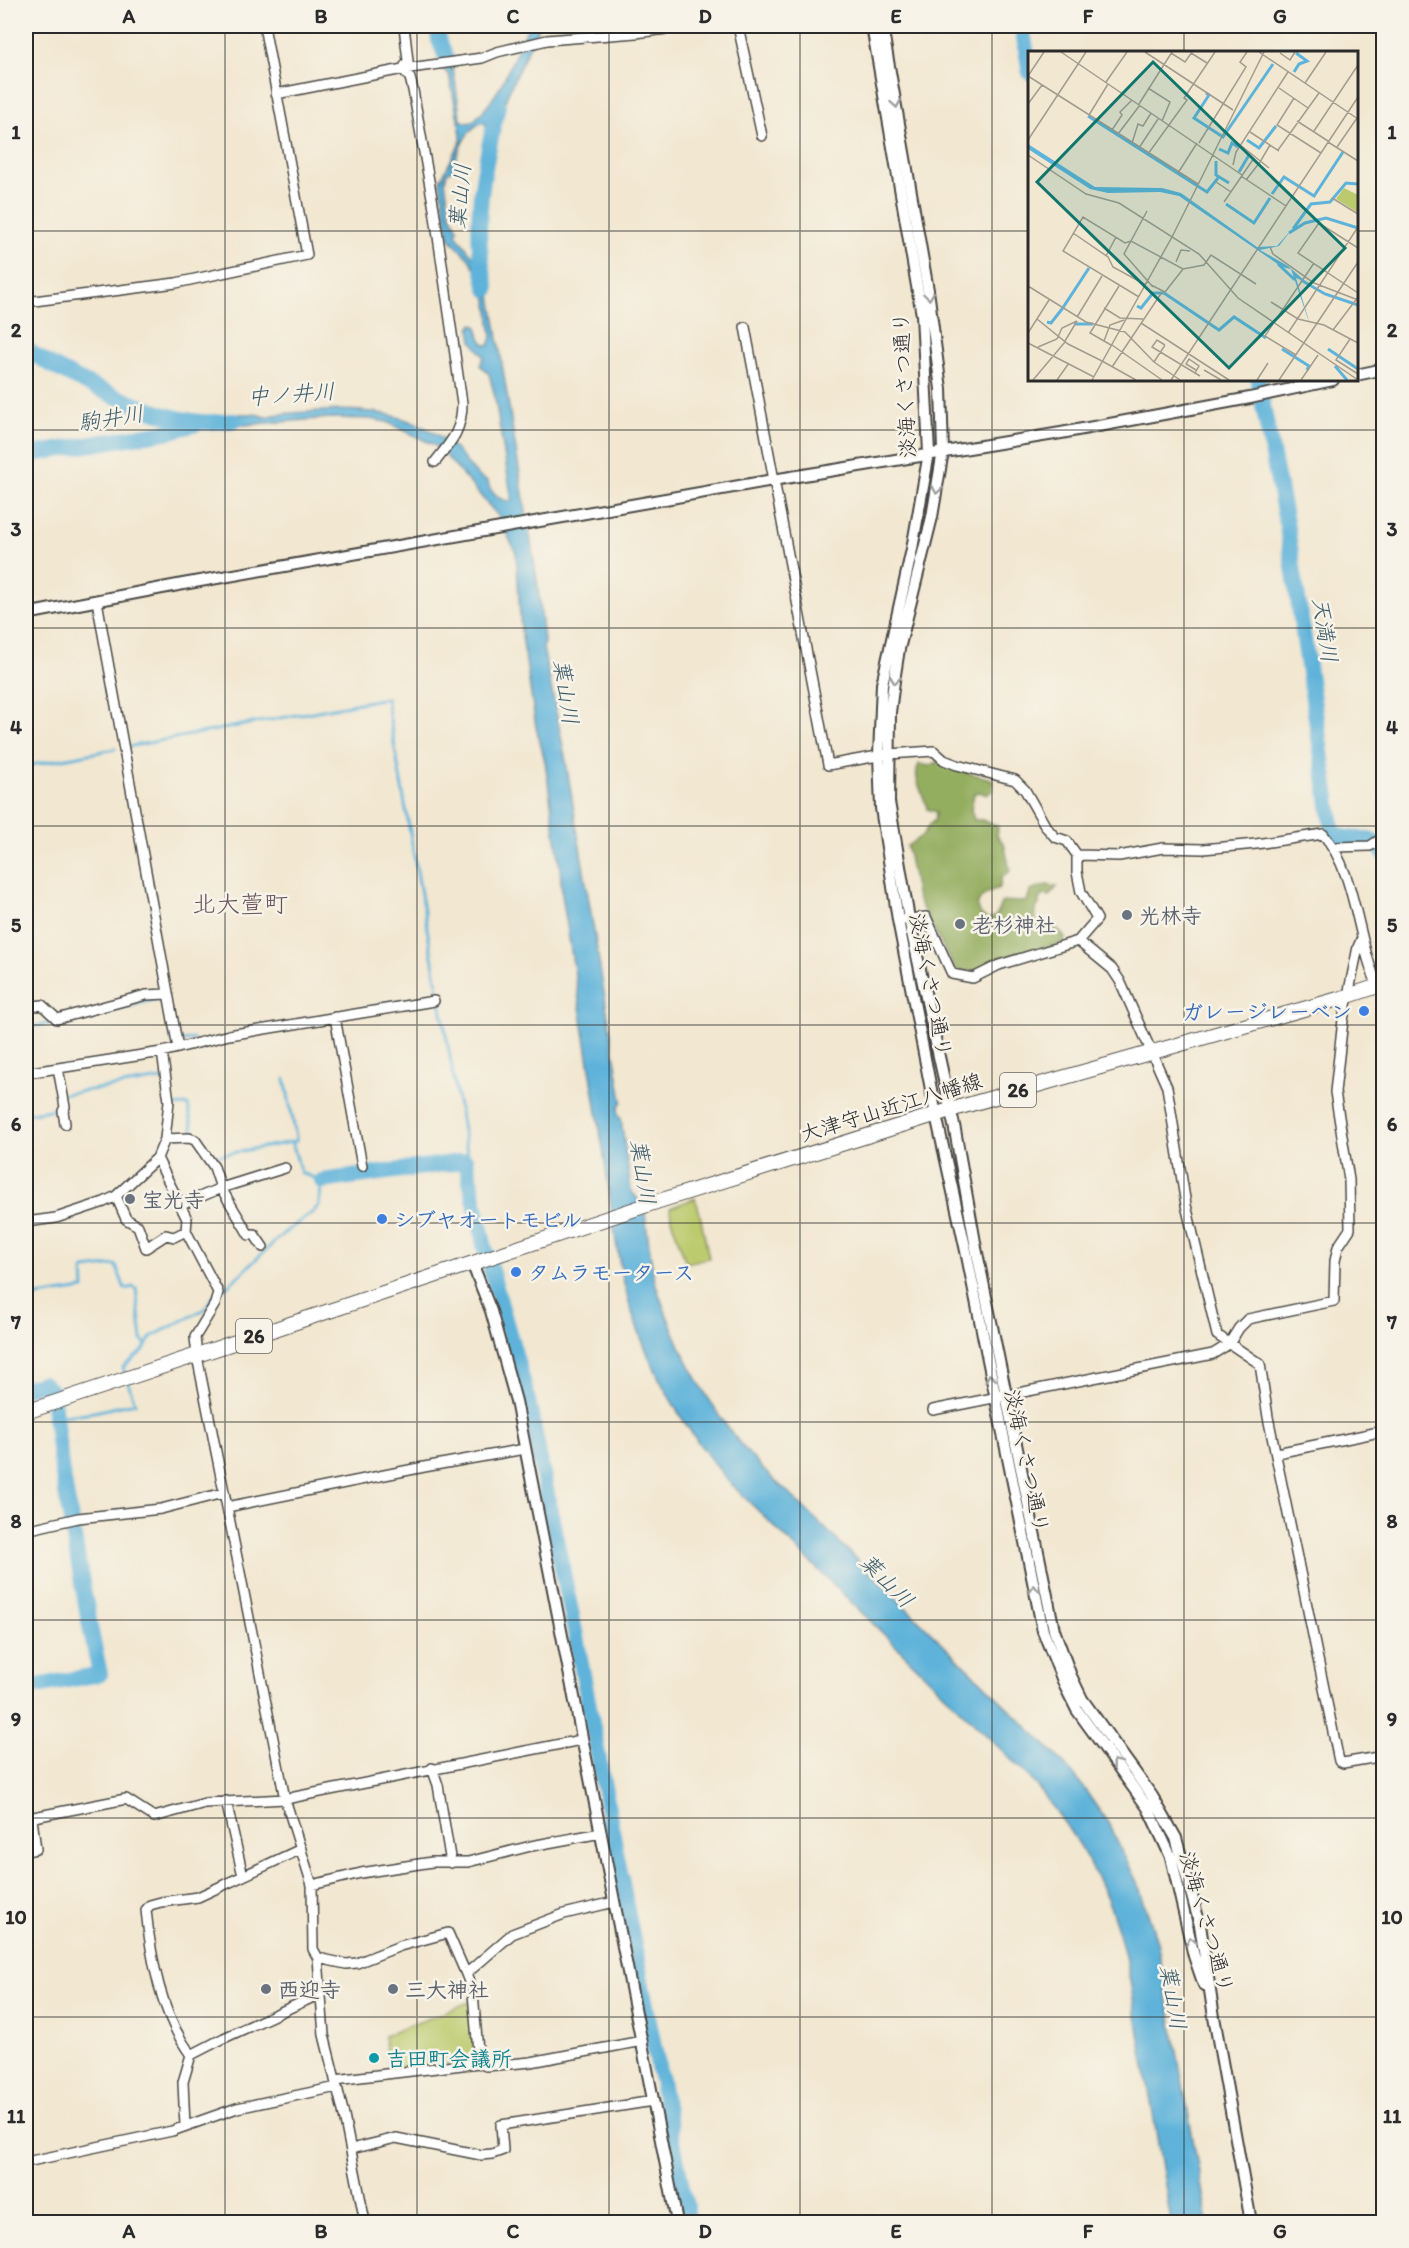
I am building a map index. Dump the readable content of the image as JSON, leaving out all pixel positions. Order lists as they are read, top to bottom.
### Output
{
  "streets": {
    "main road": ["26", "大津守山近江八幡線"],
    "street": ["淡海くさつ通り"]
  },
  "crossings": [
    ["淡海くさつ通り", "大津守山近江八幡線"],
    ["26", "大津守山近江八幡線"]
  ],
  "districts": ["北大萱町"],
  "water": [
    "葉山川",
    "中ノ井川",
    "駒井川",
    "天満川"
  ],
  "places": [
    "光林寺",
    "老杉神社",
    "ガレージレーベン",
    "宝光寺",
    "シブヤオートモビル",
    "タムラモータース",
    "西迎寺",
    "三大神社",
    "吉田町会議所"
  ],
  "grid": {
    "columns": [
      "A",
      "B",
      "C",
      "D",
      "E",
      "F",
      "G"
    ],
    "rows": [
      "1",
      "2",
      "3",
      "4",
      "5",
      "6",
      "7",
      "8",
      "9",
      "10",
      "11"
    ]
  }
}
